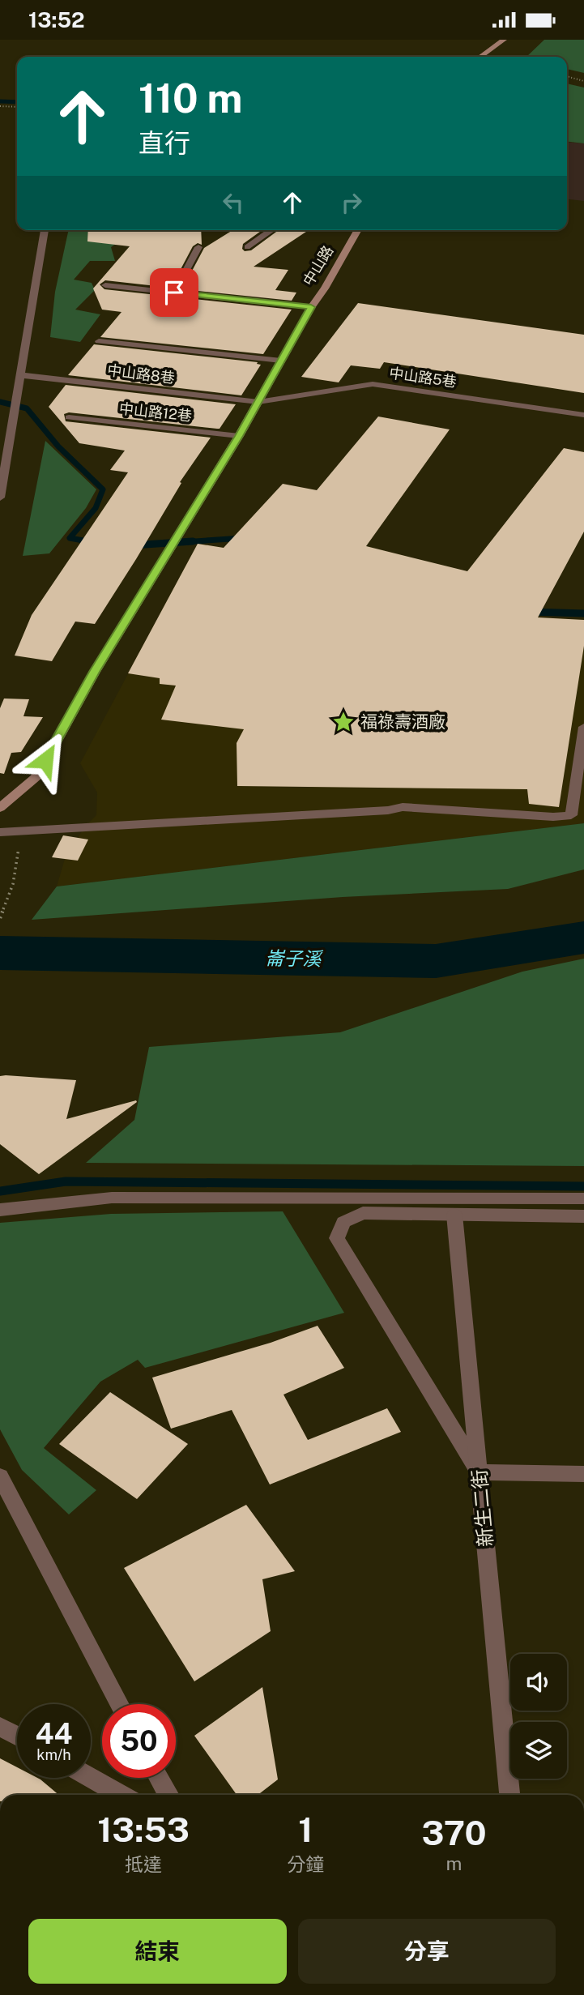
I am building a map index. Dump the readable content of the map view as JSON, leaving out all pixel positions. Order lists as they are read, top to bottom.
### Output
{
  "streets": {
    "main road": ["中山路"],
    "street": [
      "中山路8巷",
      "中山路5巷",
      "中山路12巷",
      "新生二街"
    ]
  },
  "crossings": [
    ["中山路", "中山路8巷"],
    ["中山路", "中山路5巷"],
    ["中山路", "中山路12巷"],
    ["中山路8巷", "中山路5巷"]
  ],
  "water": ["崙子溪"],
  "places": {
    "place": ["福祿壽酒廠"]
  },
  "page": {
    "status": "13:52",
    "turn": ["110 m", "直行"],
    "speed": "44 km/h",
    "limit": "50",
    "eta": [
      "13:53",
      "抵達",
      "1",
      "分鐘",
      "370",
      "m"
    ],
    "buttons": ["結束", "分享"]
  }
}
